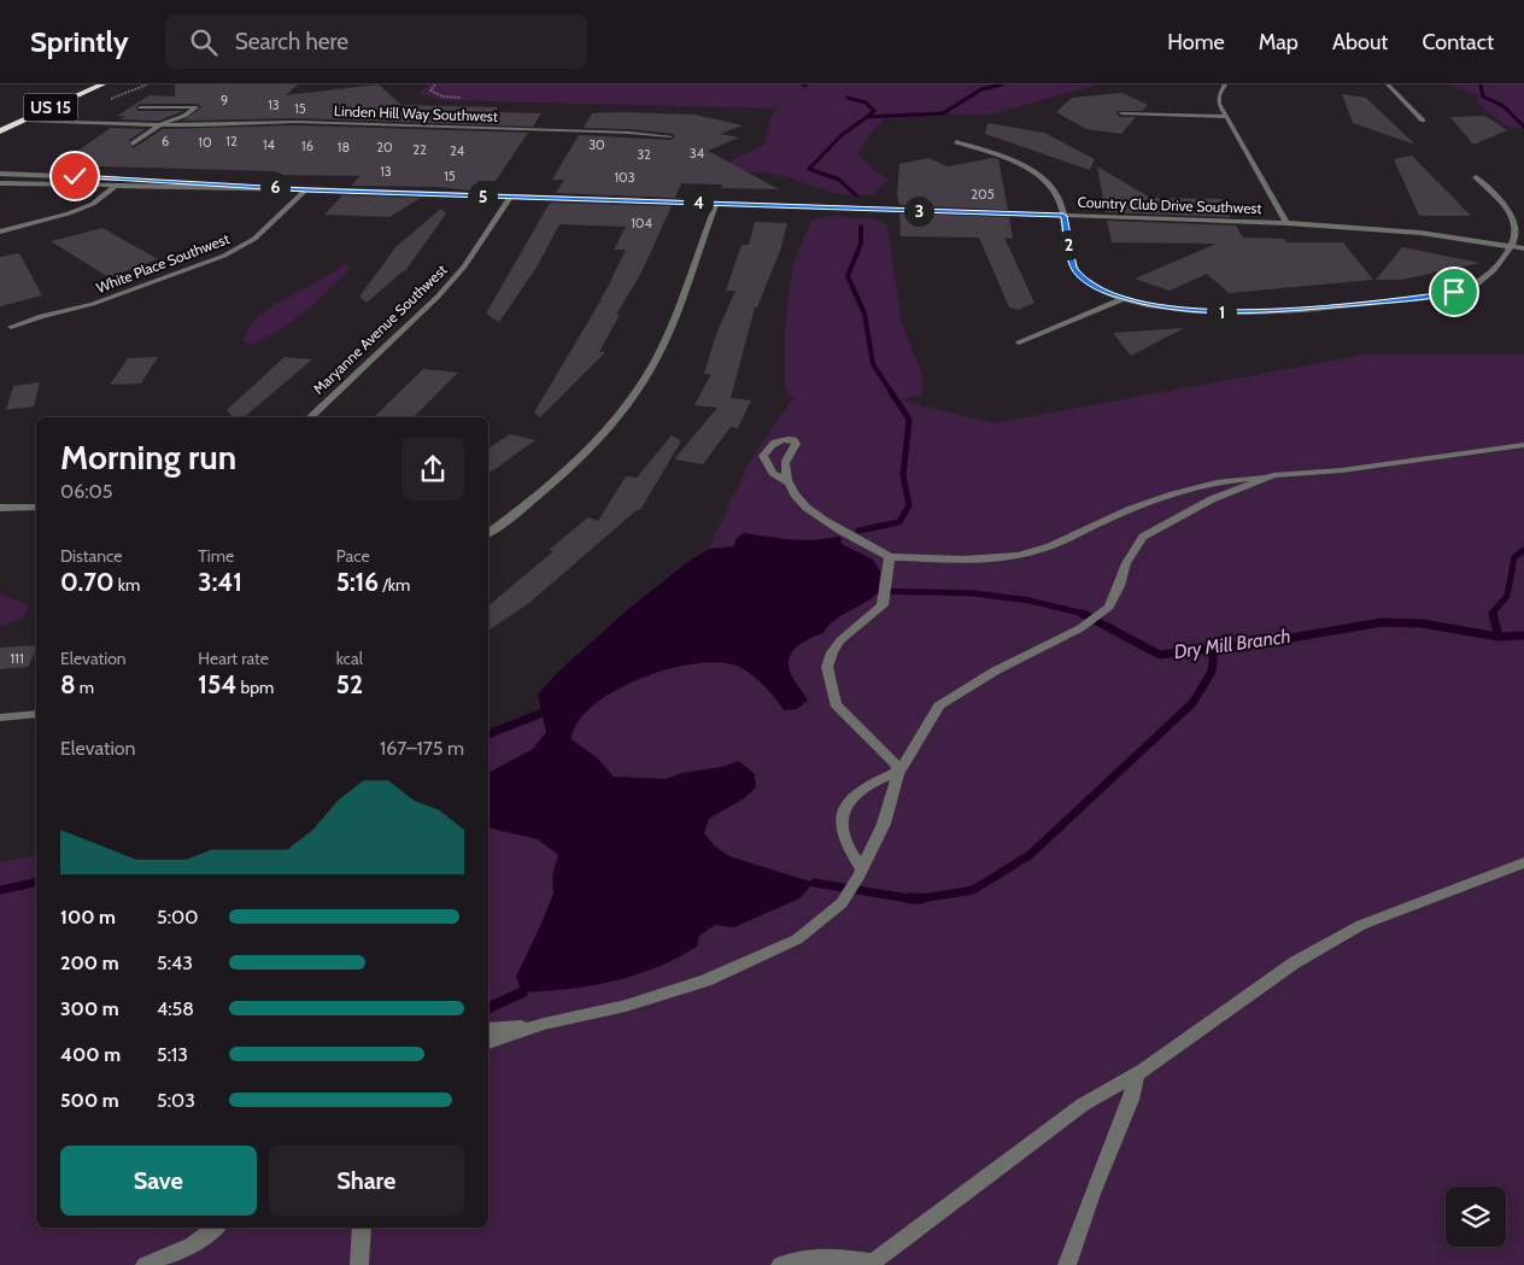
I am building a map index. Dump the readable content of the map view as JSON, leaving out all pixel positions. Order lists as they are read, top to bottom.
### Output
{
  "streets": {
    "highway": ["US 15"],
    "street": [
      "Linden Hill Way Southwest",
      "Country Club Drive Southwest",
      "White Place Southwest",
      "Maryanne Avenue Southwest"
    ]
  },
  "crossings": [
    ["US 15", "Linden Hill Way Southwest"],
    ["Country Club Drive Southwest", "White Place Southwest"],
    ["Country Club Drive Southwest", "Maryanne Avenue Southwest"]
  ],
  "water": ["Dry Mill Branch"],
  "house_numbers": [
    "9",
    "13",
    "15",
    "6",
    "12",
    "10",
    "14",
    "30",
    "16",
    "18",
    "20",
    "22",
    "24",
    "34",
    "32",
    "13",
    "15",
    "103",
    "205",
    "104",
    "111"
  ],
  "page": {
    "header": "Sprintly",
    "search": "Search here",
    "nav": [
      "Home",
      "Map",
      "About",
      "Contact"
    ],
    "pins": [
      "6",
      "5",
      "4",
      "3",
      "2",
      "1"
    ],
    "heading": ["Morning run", "06:05"],
    "stats": [
      ["Distance", "0.70 km"],
      ["Time", "3:41"],
      ["Pace", "5:16 /km"],
      ["Elevation", "8 m"],
      ["Heart rate", "154 bpm"],
      ["kcal", "52"]
    ],
    "chart": ["Elevation", "167–175 m"],
    "list": [
      {
        "name": "100 m",
        "note": "5:00"
      },
      {
        "name": "200 m",
        "note": "5:43"
      },
      {
        "name": "300 m",
        "note": "4:58"
      },
      {
        "name": "400 m",
        "note": "5:13"
      },
      {
        "name": "500 m",
        "note": "5:03"
      }
    ],
    "buttons": ["Save", "Share"]
  }
}
